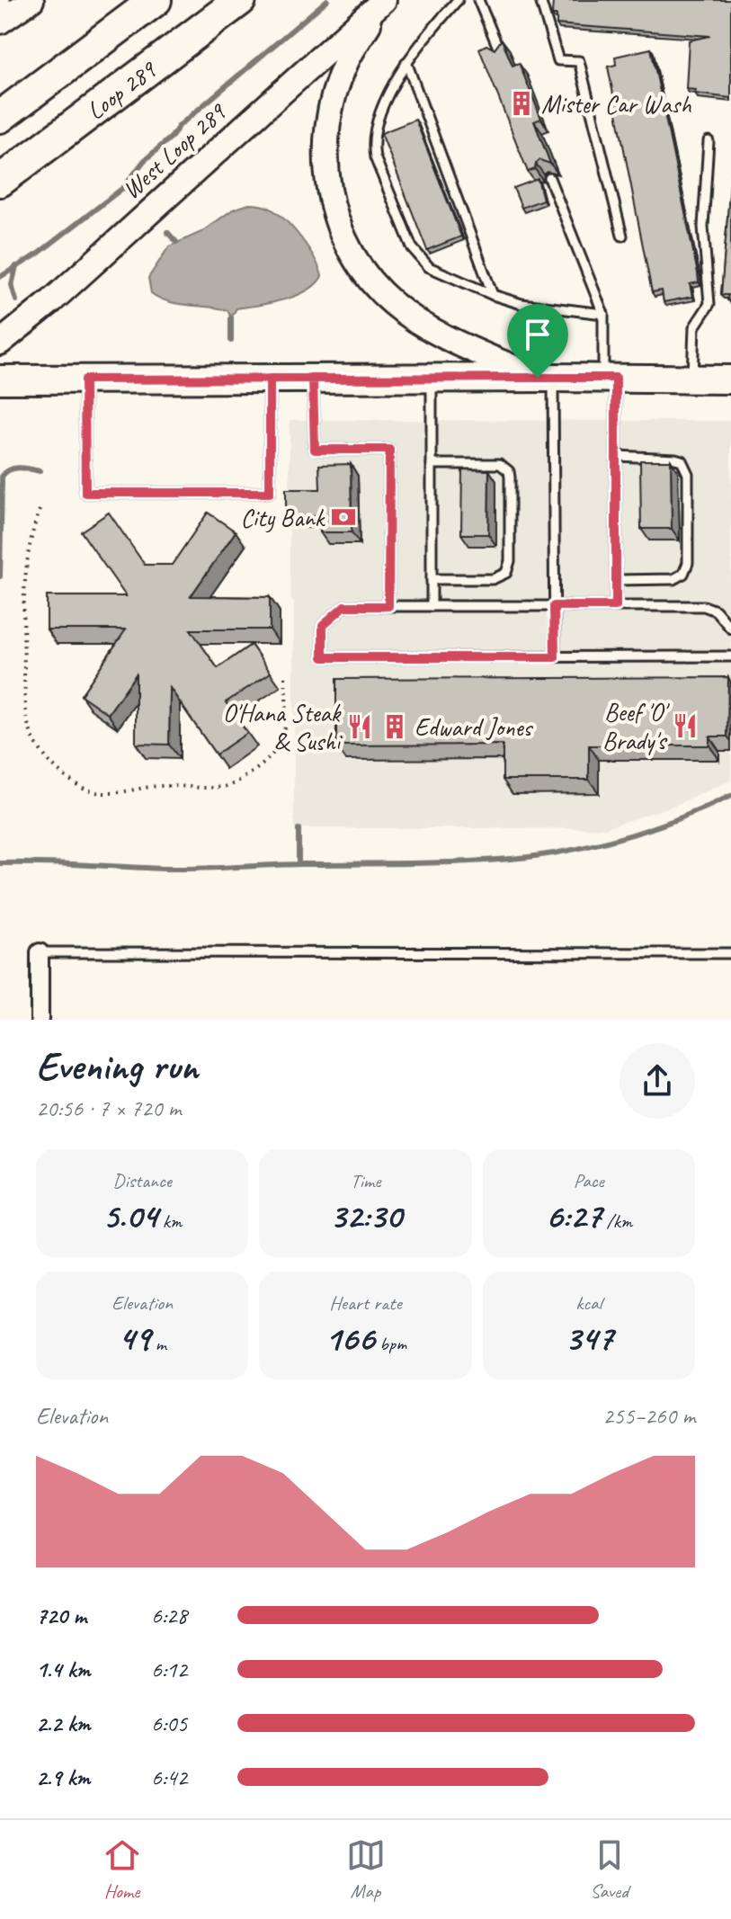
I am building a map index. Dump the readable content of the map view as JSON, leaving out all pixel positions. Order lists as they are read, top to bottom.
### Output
{
  "streets": {
    "highway": ["Loop 289"],
    "main road": ["West Loop 289"]
  },
  "places": {
    "building": ["Mister Car Wash", "Edward Jones"],
    "bank": ["City Bank"],
    "restaurant": ["Beef 'O' Brady's", "O'Hana Steak & Sushi"]
  },
  "page": {
    "heading": ["Evening run", "20:56 · 7 × 720 m"],
    "stats": [
      ["Distance", "5.04 km"],
      ["Time", "32:30"],
      ["Pace", "6:27 /km"],
      ["Elevation", "49 m"],
      ["Heart rate", "166 bpm"],
      ["kcal", "347"]
    ],
    "chart": ["Elevation", "255–260 m"],
    "list": [
      {
        "name": "720 m",
        "note": "6:28"
      },
      {
        "name": "1.4 km",
        "note": "6:12"
      },
      {
        "name": "2.2 km",
        "note": "6:05"
      },
      {
        "name": "2.9 km",
        "note": "6:42"
      }
    ],
    "tabs": ["Home", "Map", "Saved"]
  }
}
